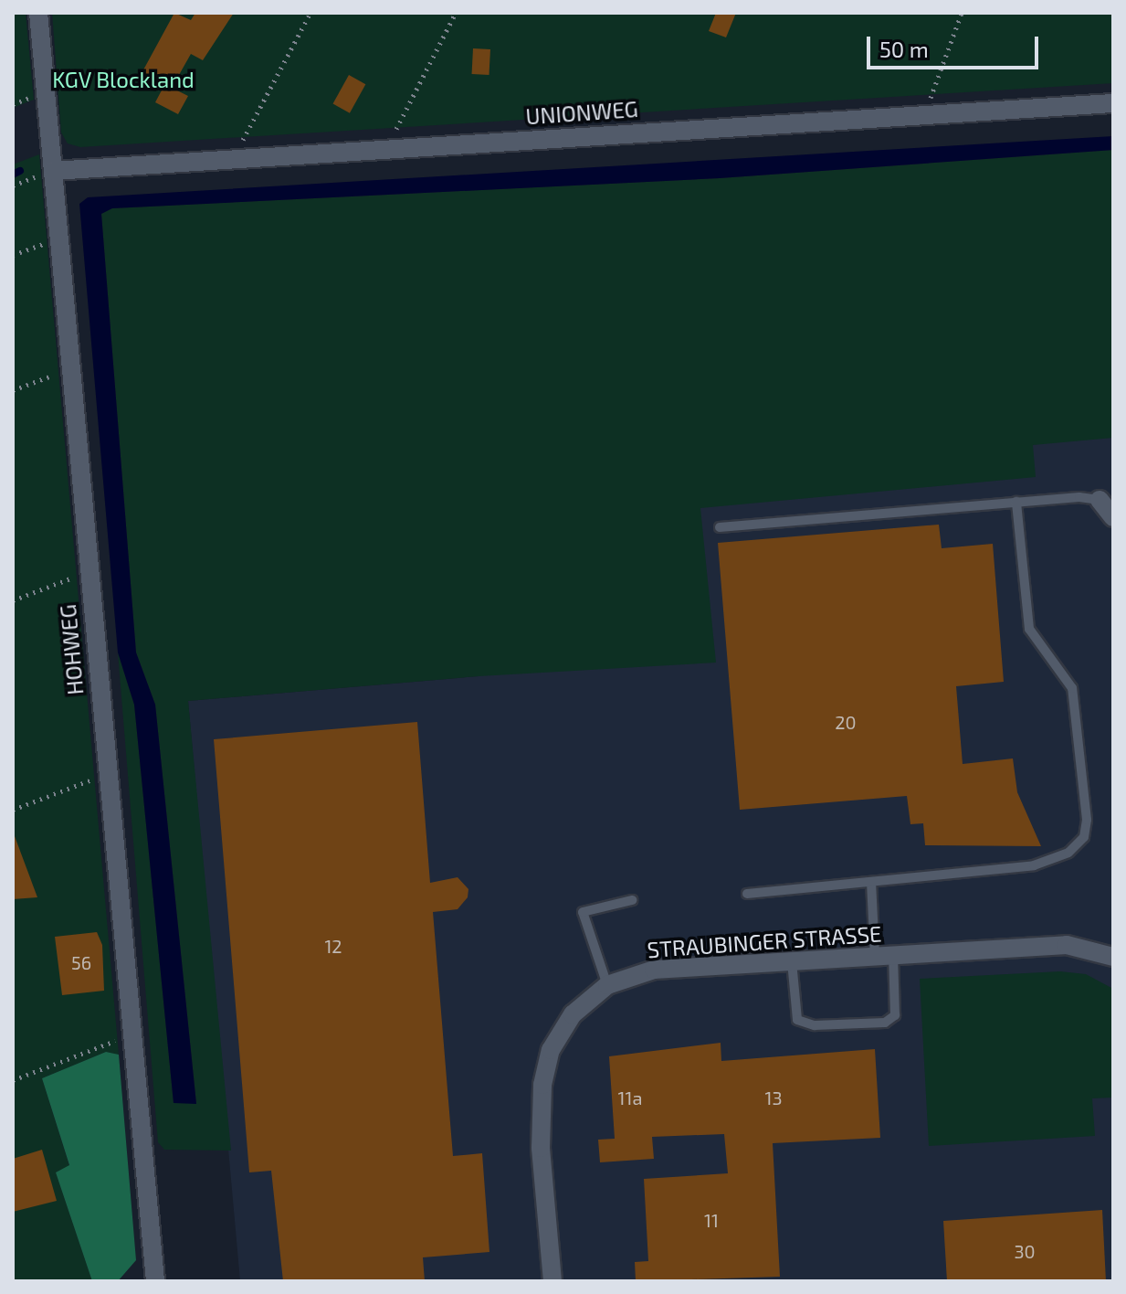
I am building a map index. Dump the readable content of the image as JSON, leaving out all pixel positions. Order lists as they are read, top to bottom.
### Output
{
  "streets": {
    "street": ["UNIONWEG", "HOHWEG", "STRAUBINGER STRASSE"]
  },
  "crossings": [
    ["UNIONWEG", "HOHWEG"]
  ],
  "parks": ["KGV Blockland"],
  "house_numbers": [
    "20",
    "12",
    "56",
    "11a",
    "13",
    "11",
    "30"
  ],
  "scale_bar": "50 m"
}
